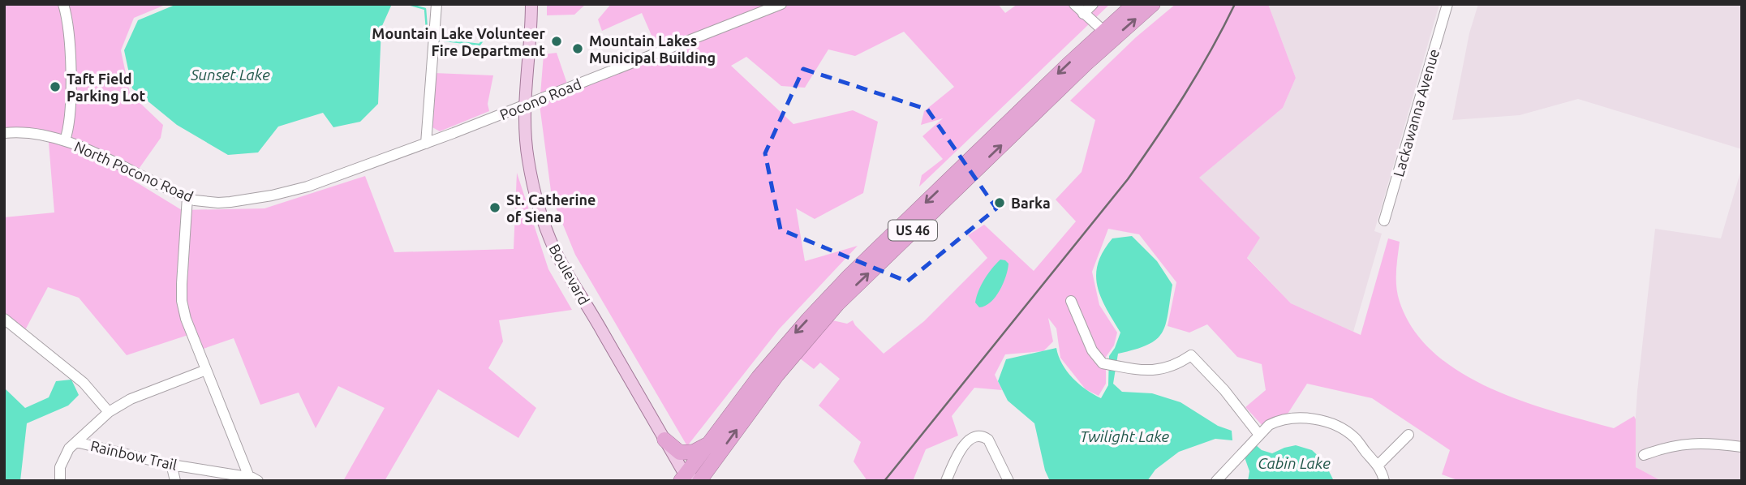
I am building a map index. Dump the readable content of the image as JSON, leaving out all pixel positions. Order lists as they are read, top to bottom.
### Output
{
  "streets": {
    "highway": ["US 46"],
    "main road": ["Boulevard"],
    "street": [
      "Pocono Road",
      "Lackawanna Avenue",
      "North Pocono Road",
      "Rainbow Trail"
    ]
  },
  "crossings": [
    ["Pocono Road", "North Pocono Road"],
    ["Pocono Road", "Boulevard"],
    ["US 46", "Boulevard"]
  ],
  "water": ["Sunset Lake", "Twilight Lake", "Cabin Lake"],
  "places": [
    "Mountain Lake Volunteer Fire Department",
    "Mountain Lakes Municipal Building",
    "Taft Field Parking Lot",
    "Barka",
    "St. Catherine of Siena"
  ]
}
